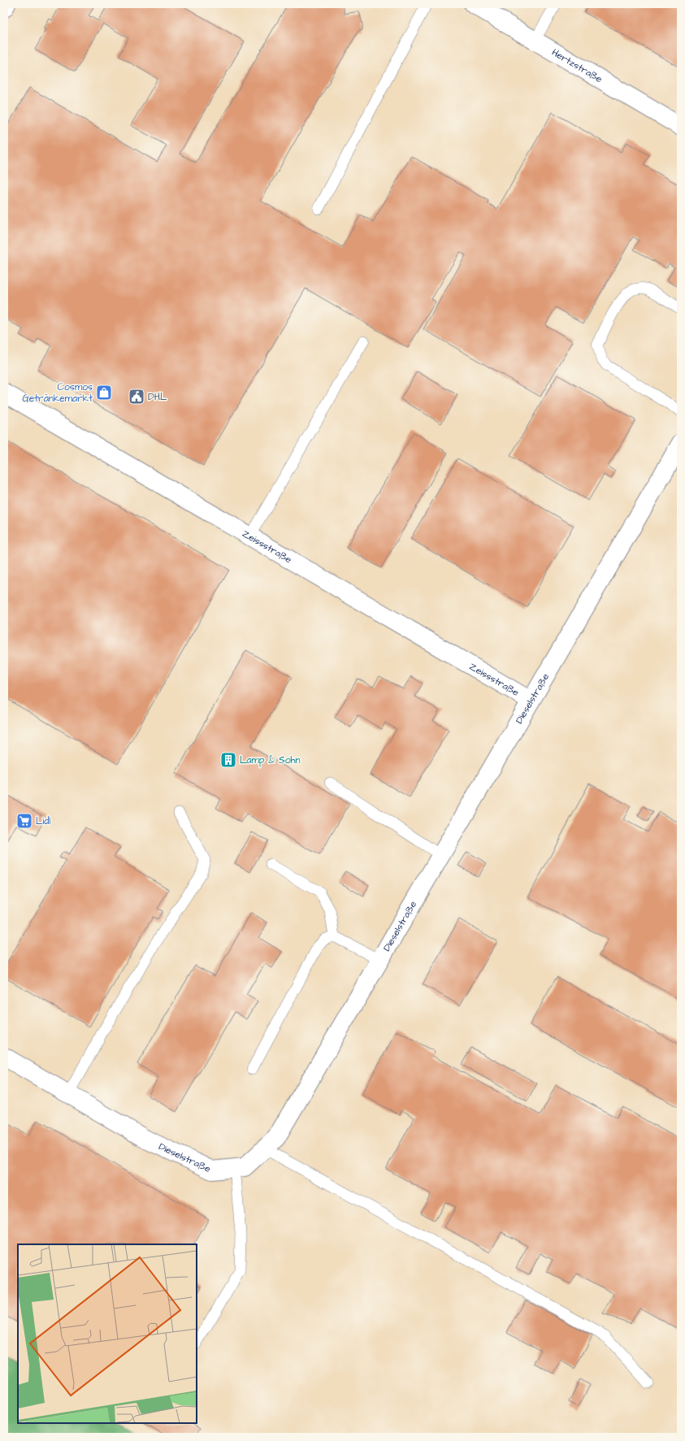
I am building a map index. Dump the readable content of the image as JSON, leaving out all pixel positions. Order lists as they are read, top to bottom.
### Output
{
  "streets": {
    "street": ["Hertzstraße", "Zeissstraße", "Dieselstraße"]
  },
  "crossings": [
    ["Zeissstraße", "Dieselstraße"]
  ],
  "places": {
    "shop": ["Cosmos Getränkemarkt"],
    "public building": ["DHL"],
    "building": ["Lamp & Sohn"],
    "supermarket": ["Lidl"]
  }
}
